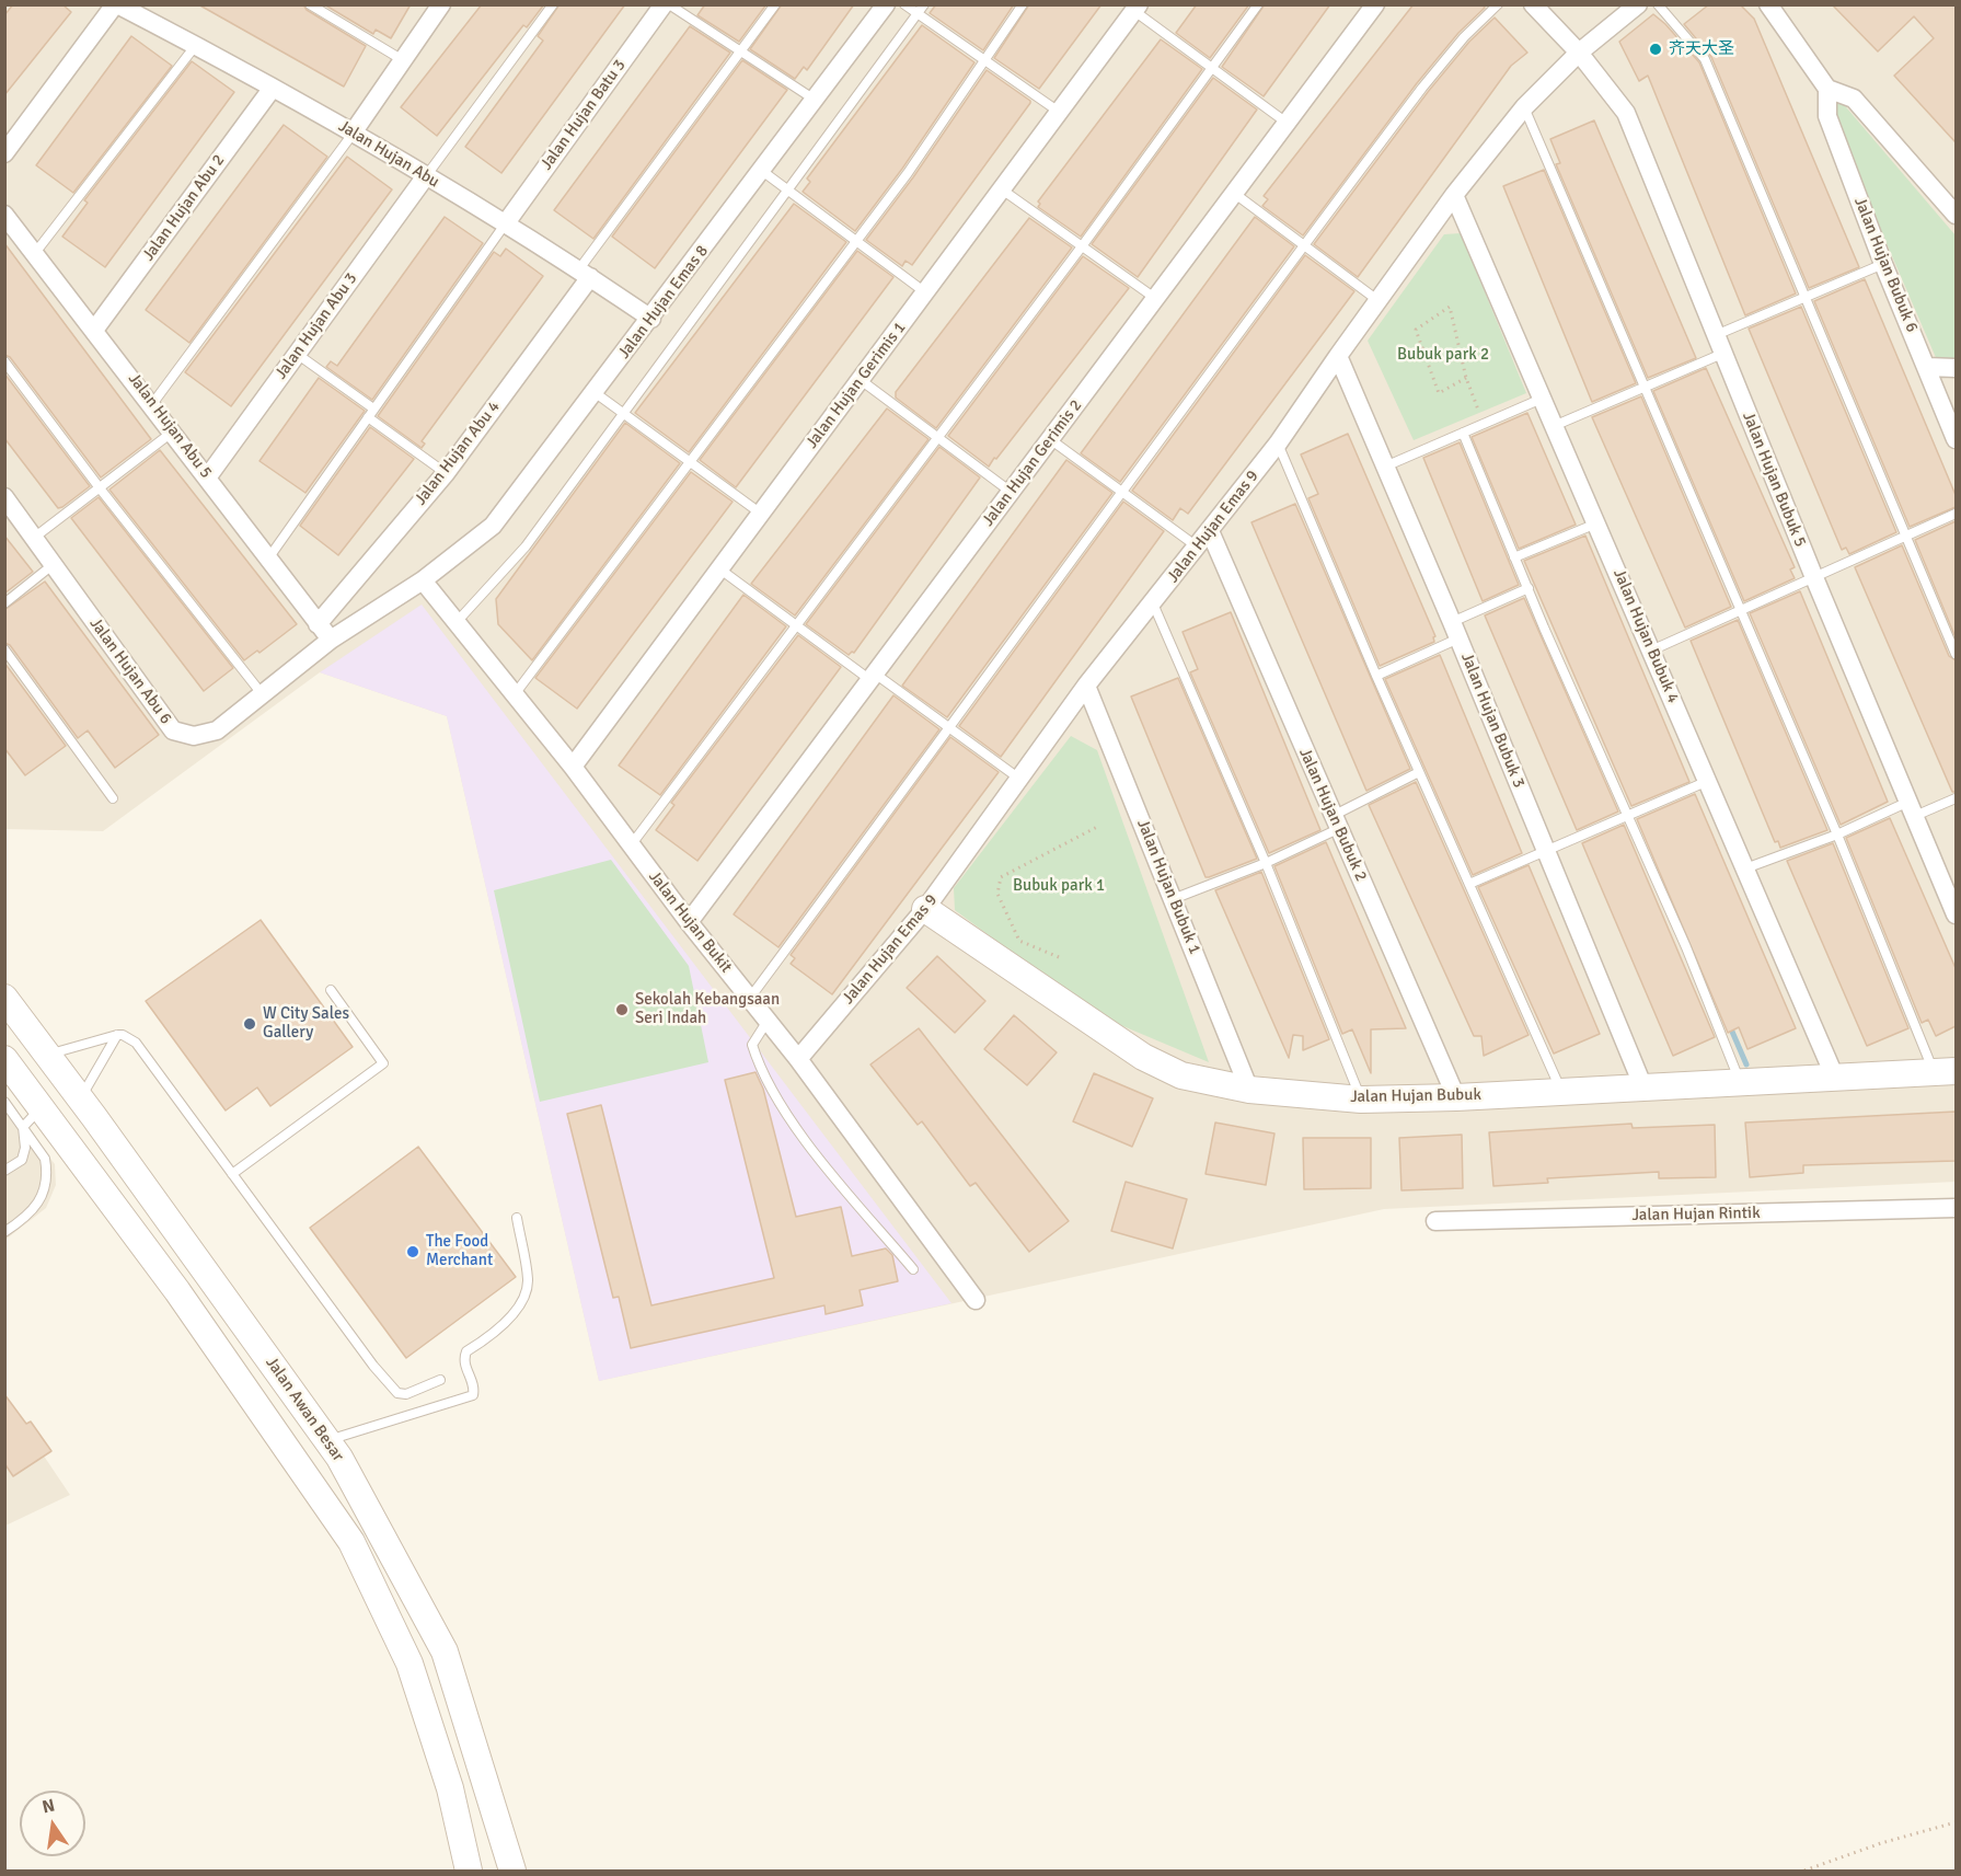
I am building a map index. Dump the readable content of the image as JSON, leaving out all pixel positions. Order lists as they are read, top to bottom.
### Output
{
  "streets": {
    "main road": ["Jalan Hujan Bubuk", "Jalan Awan Besar"],
    "street": [
      "Jalan Hujan Batu 3",
      "Jalan Hujan Abu",
      "Jalan Hujan Abu 2",
      "Jalan Hujan Bubuk 6",
      "Jalan Hujan Emas 8",
      "Jalan Hujan Abu 3",
      "Jalan Hujan Gerimis 1",
      "Jalan Hujan Abu 5",
      "Jalan Hujan Abu 4",
      "Jalan Hujan Gerimis 2",
      "Jalan Hujan Bubuk 5",
      "Jalan Hujan Emas 9",
      "Jalan Hujan Bubuk 4",
      "Jalan Hujan Abu 6",
      "Jalan Hujan Bubuk 3",
      "Jalan Hujan Bubuk 2",
      "Jalan Hujan Bubuk 1",
      "Jalan Hujan Bukit",
      "Jalan Hujan Rintik"
    ]
  },
  "crossings": [
    ["Jalan Hujan Batu 3", "Jalan Hujan Abu"],
    ["Jalan Hujan Abu", "Jalan Hujan Abu 2"],
    ["Jalan Hujan Abu", "Jalan Hujan Emas 8"],
    ["Jalan Hujan Abu", "Jalan Hujan Abu 3"],
    ["Jalan Hujan Abu", "Jalan Hujan Abu 4"],
    ["Jalan Hujan Abu 2", "Jalan Hujan Abu 5"],
    ["Jalan Hujan Emas 8", "Jalan Hujan Abu 6"],
    ["Jalan Hujan Emas 8", "Jalan Hujan Bukit"],
    ["Jalan Hujan Abu 3", "Jalan Hujan Abu 5"],
    ["Jalan Hujan Gerimis 1", "Jalan Hujan Bukit"],
    ["Jalan Hujan Abu 5", "Jalan Hujan Abu 4"],
    ["Jalan Hujan Abu 5", "Jalan Hujan Abu 6"],
    ["Jalan Hujan Gerimis 2", "Jalan Hujan Bukit"],
    ["Jalan Hujan Bubuk 5", "Jalan Hujan Emas 9"],
    ["Jalan Hujan Emas 9", "Jalan Hujan Bubuk 4"],
    ["Jalan Hujan Emas 9", "Jalan Hujan Bubuk 3"],
    ["Jalan Hujan Emas 9", "Jalan Hujan Bubuk 2"],
    ["Jalan Hujan Emas 9", "Jalan Hujan Bubuk 1"],
    ["Jalan Hujan Emas 9", "Jalan Hujan Bukit"],
    ["Jalan Hujan Emas 9", "Jalan Hujan Bubuk"],
    ["Jalan Hujan Bubuk 4", "Jalan Hujan Bubuk"],
    ["Jalan Hujan Abu 6", "Jalan Hujan Bukit"],
    ["Jalan Hujan Bubuk 3", "Jalan Hujan Bubuk"],
    ["Jalan Hujan Bubuk 2", "Jalan Hujan Bubuk"],
    ["Jalan Hujan Bubuk 1", "Jalan Hujan Bubuk"]
  ],
  "parks": ["Bubuk park 2", "Bubuk park 1"],
  "places": [
    "齐天大圣",
    "Sekolah Kebangsaan Seri Indah",
    "W City Sales Gallery",
    "The Food Merchant"
  ],
  "north": "top"
}
